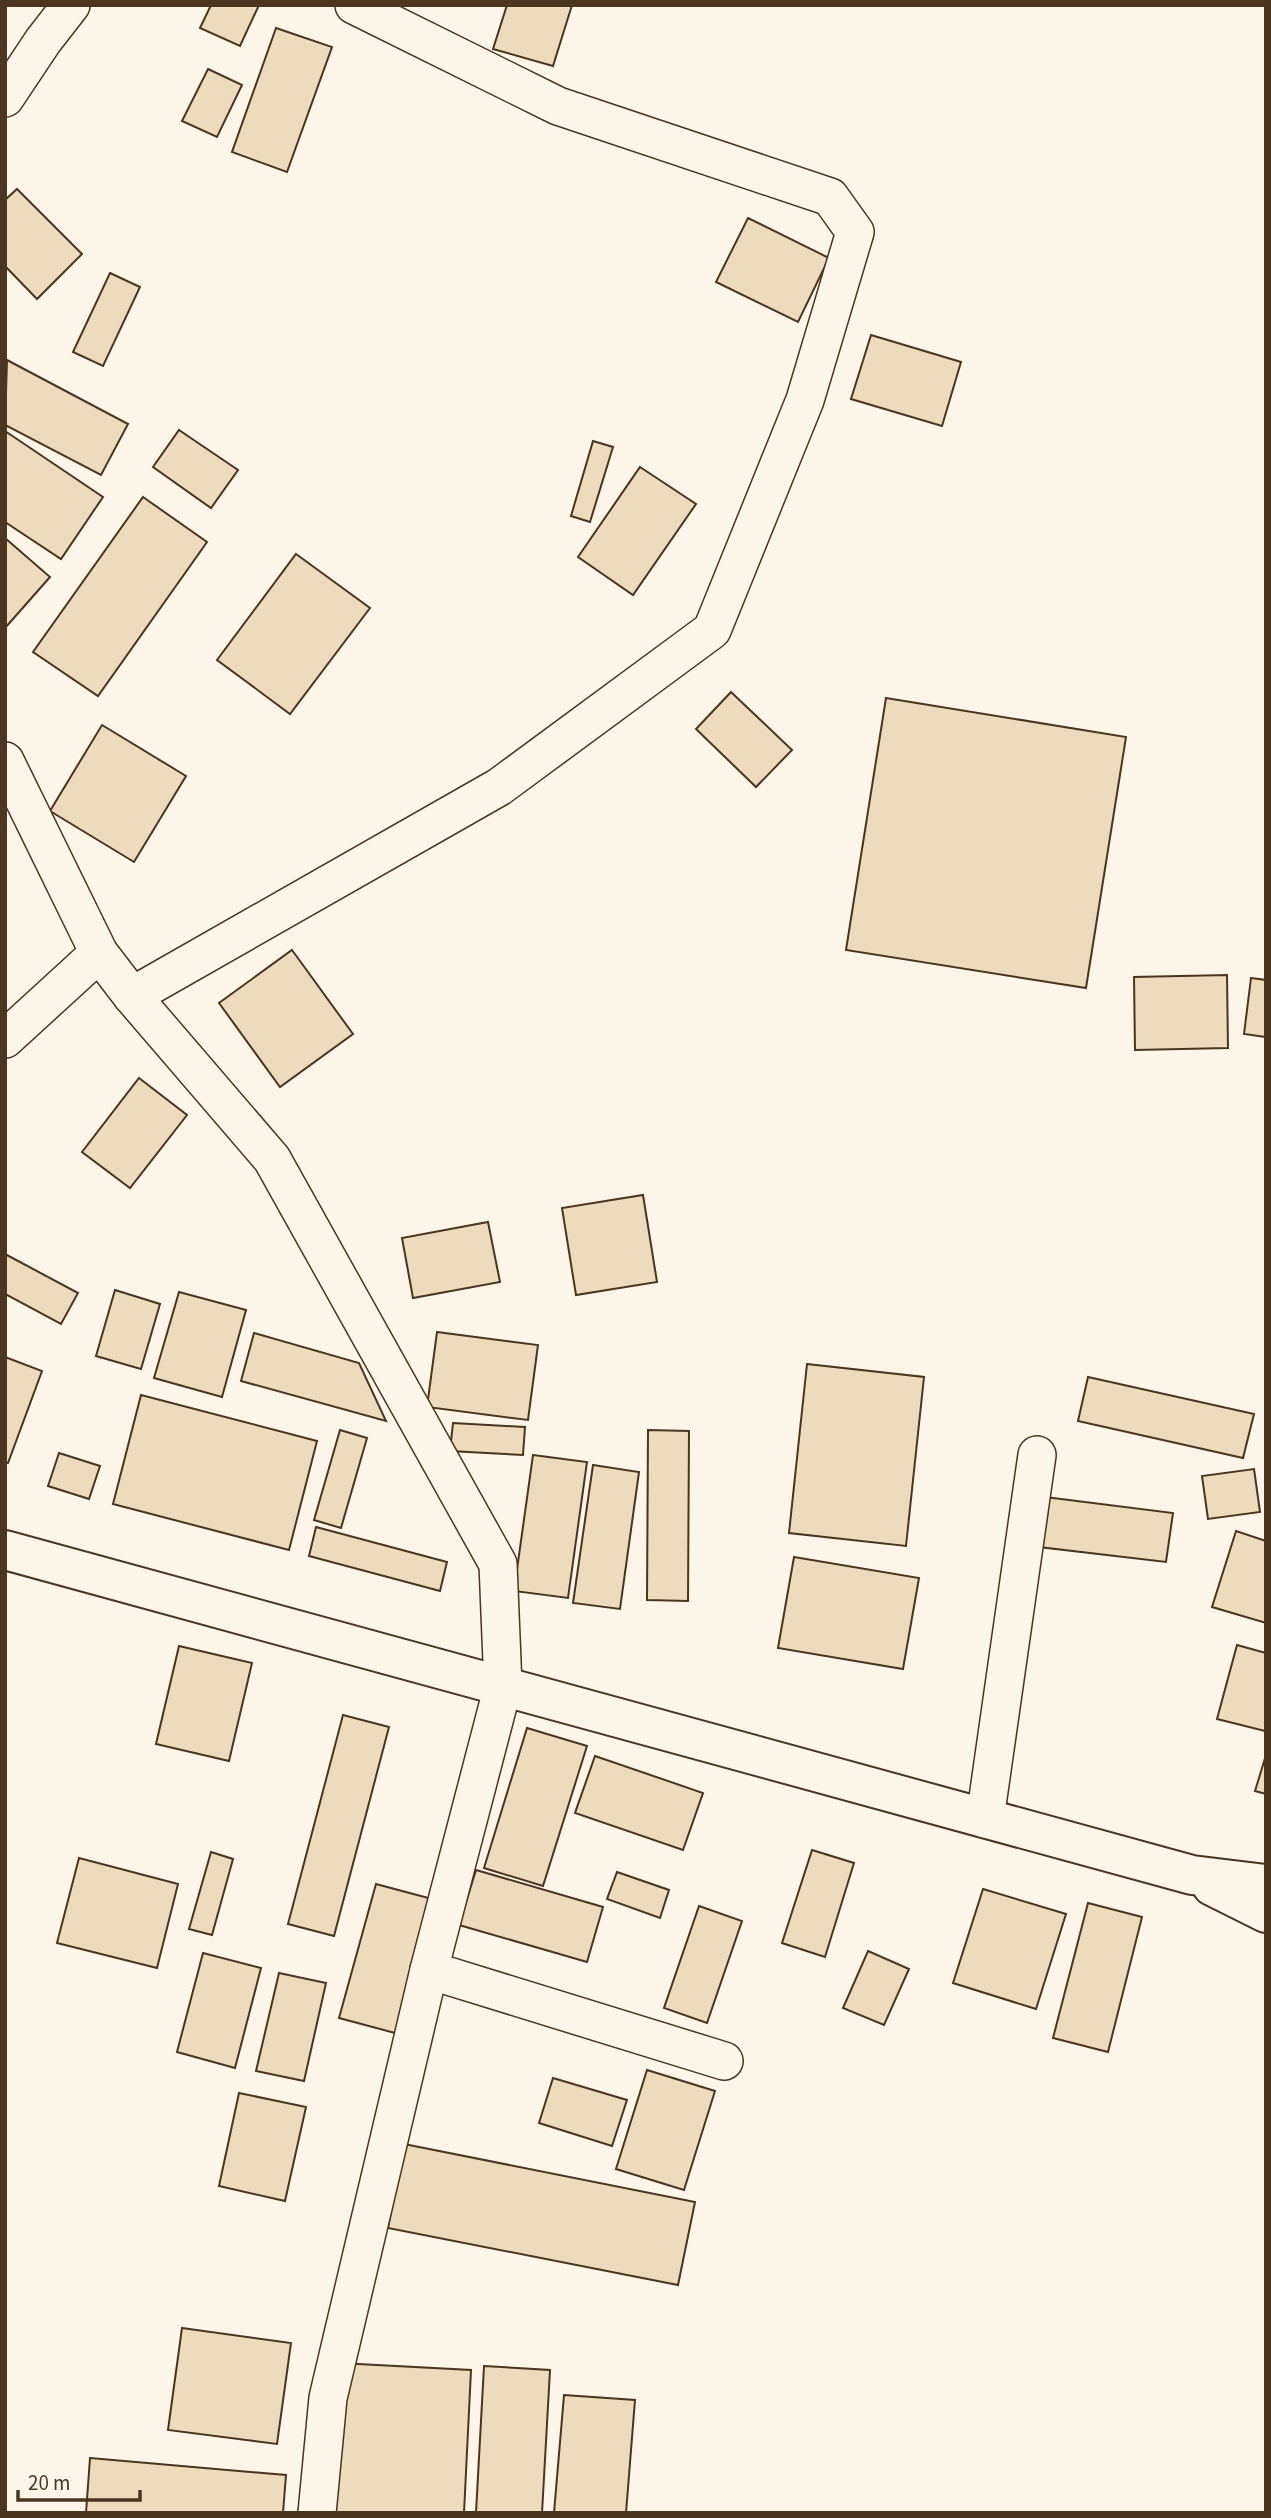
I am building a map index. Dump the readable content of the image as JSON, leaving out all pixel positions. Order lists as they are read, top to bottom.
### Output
{
  "scale_bar": "20 m"
}
